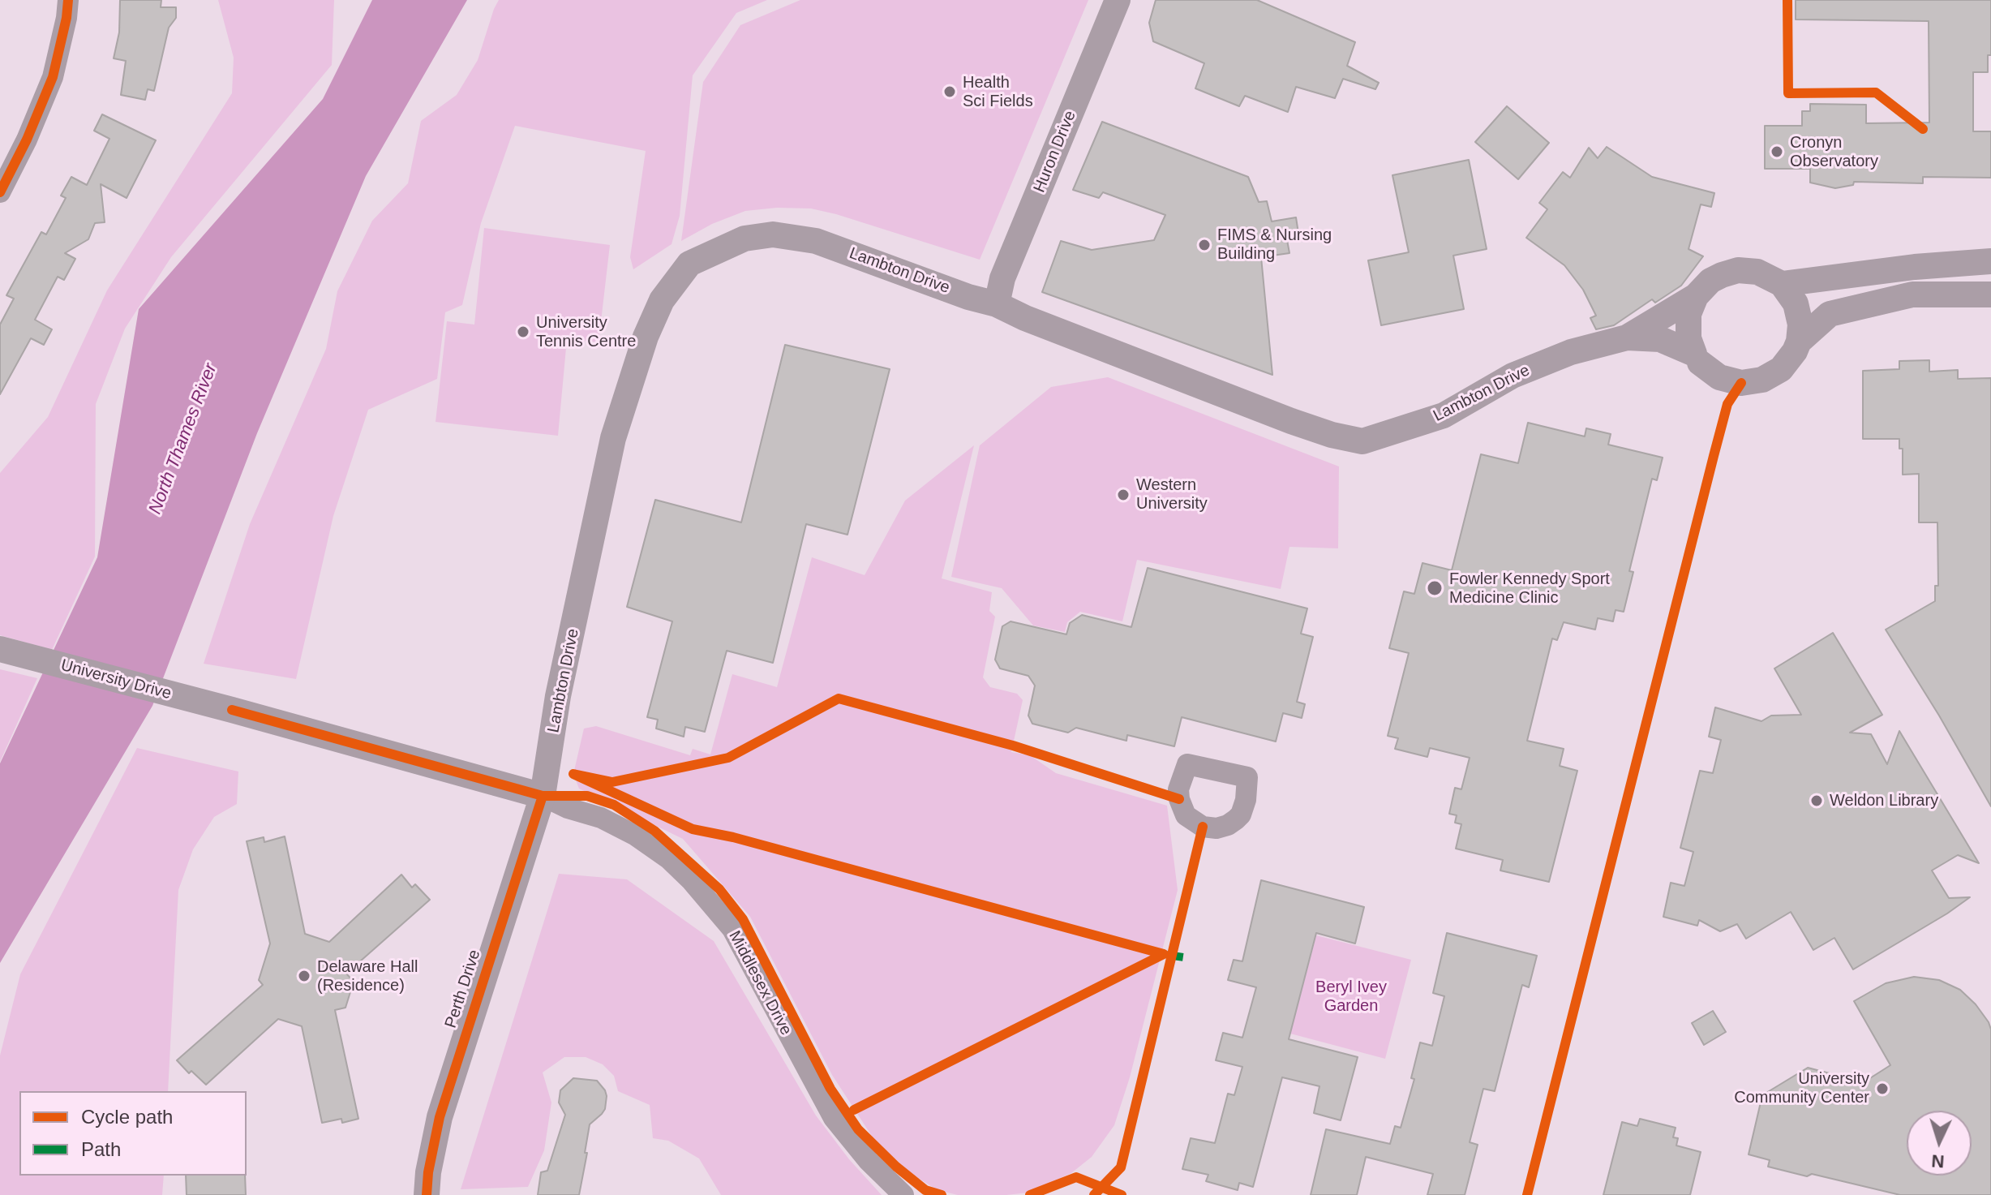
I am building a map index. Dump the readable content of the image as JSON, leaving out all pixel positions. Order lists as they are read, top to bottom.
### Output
{
  "streets": {
    "street": [
      "Huron Drive",
      "Lambton Drive",
      "University Drive",
      "Middlesex Drive",
      "Perth Drive"
    ]
  },
  "crossings": [
    ["Huron Drive", "Lambton Drive"],
    ["Lambton Drive", "University Drive"],
    ["Lambton Drive", "Middlesex Drive"],
    ["Lambton Drive", "Perth Drive"],
    ["University Drive", "Middlesex Drive"],
    ["University Drive", "Perth Drive"],
    ["Middlesex Drive", "Perth Drive"]
  ],
  "water": ["North Thames River"],
  "parks": ["Beryl Ivey Garden"],
  "places": [
    "Health Sci Fields",
    "Cronyn Observatory",
    "FIMS & Nursing Building",
    "University Tennis Centre",
    "Western University",
    "Fowler Kennedy Sport Medicine Clinic",
    "Weldon Library",
    "Delaware Hall (Residence)",
    "University Community Center"
  ],
  "legend": ["Cycle path", "Path"],
  "north": "bottom"
}
